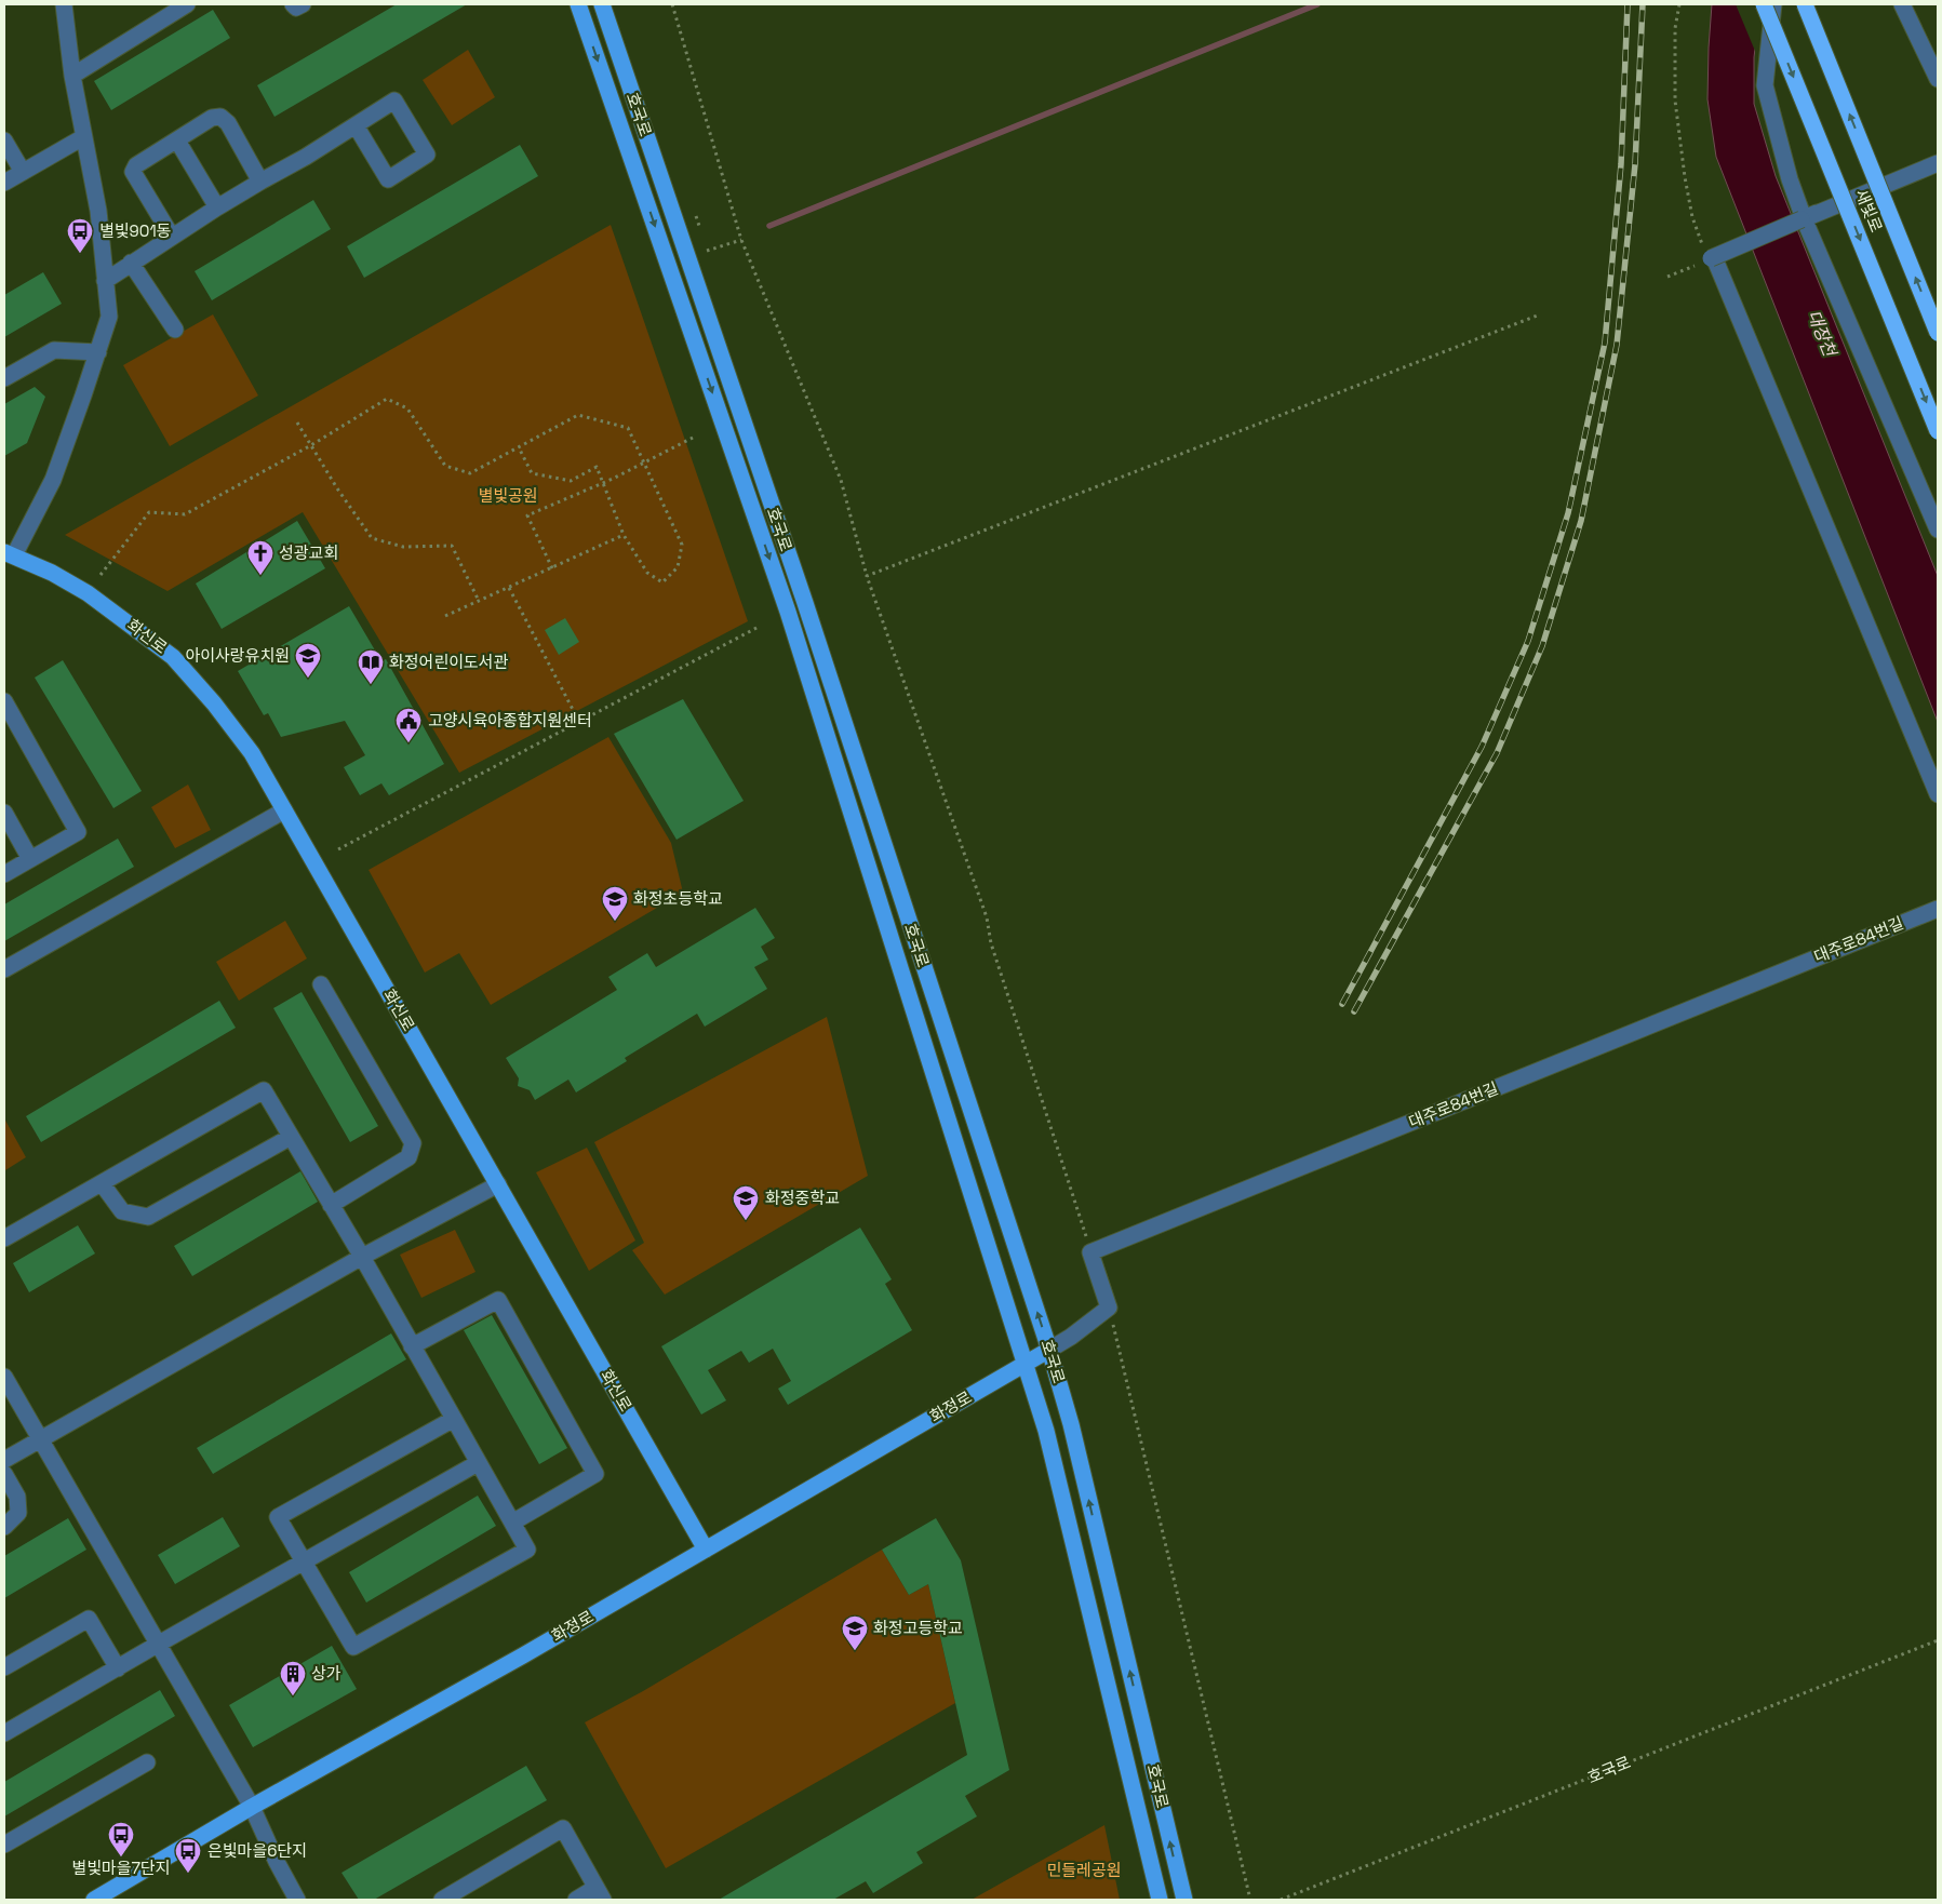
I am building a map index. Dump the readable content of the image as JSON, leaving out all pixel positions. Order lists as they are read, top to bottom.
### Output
{
  "streets": {
    "highway": ["새빛로"],
    "main road": ["호국로", "화신로", "화정로"],
    "street": ["대주로84번길"]
  },
  "crossings": [
    ["호국로", "화정로"],
    ["화신로", "화정로"]
  ],
  "water": ["대장천"],
  "parks": ["별빛공원", "민들레공원"],
  "places": {
    "bus stop": ["별빛901동", "별빛마을7단지", "은빛마을6단지"],
    "church": ["성광교회"],
    "school or university": [
      "아이사랑유치원",
      "화정초등학교",
      "화정중학교",
      "화정고등학교"
    ],
    "library": ["화정어린이도서관"],
    "public building": ["고양시육아종합지원센터"],
    "building": ["상가"]
  }
}
